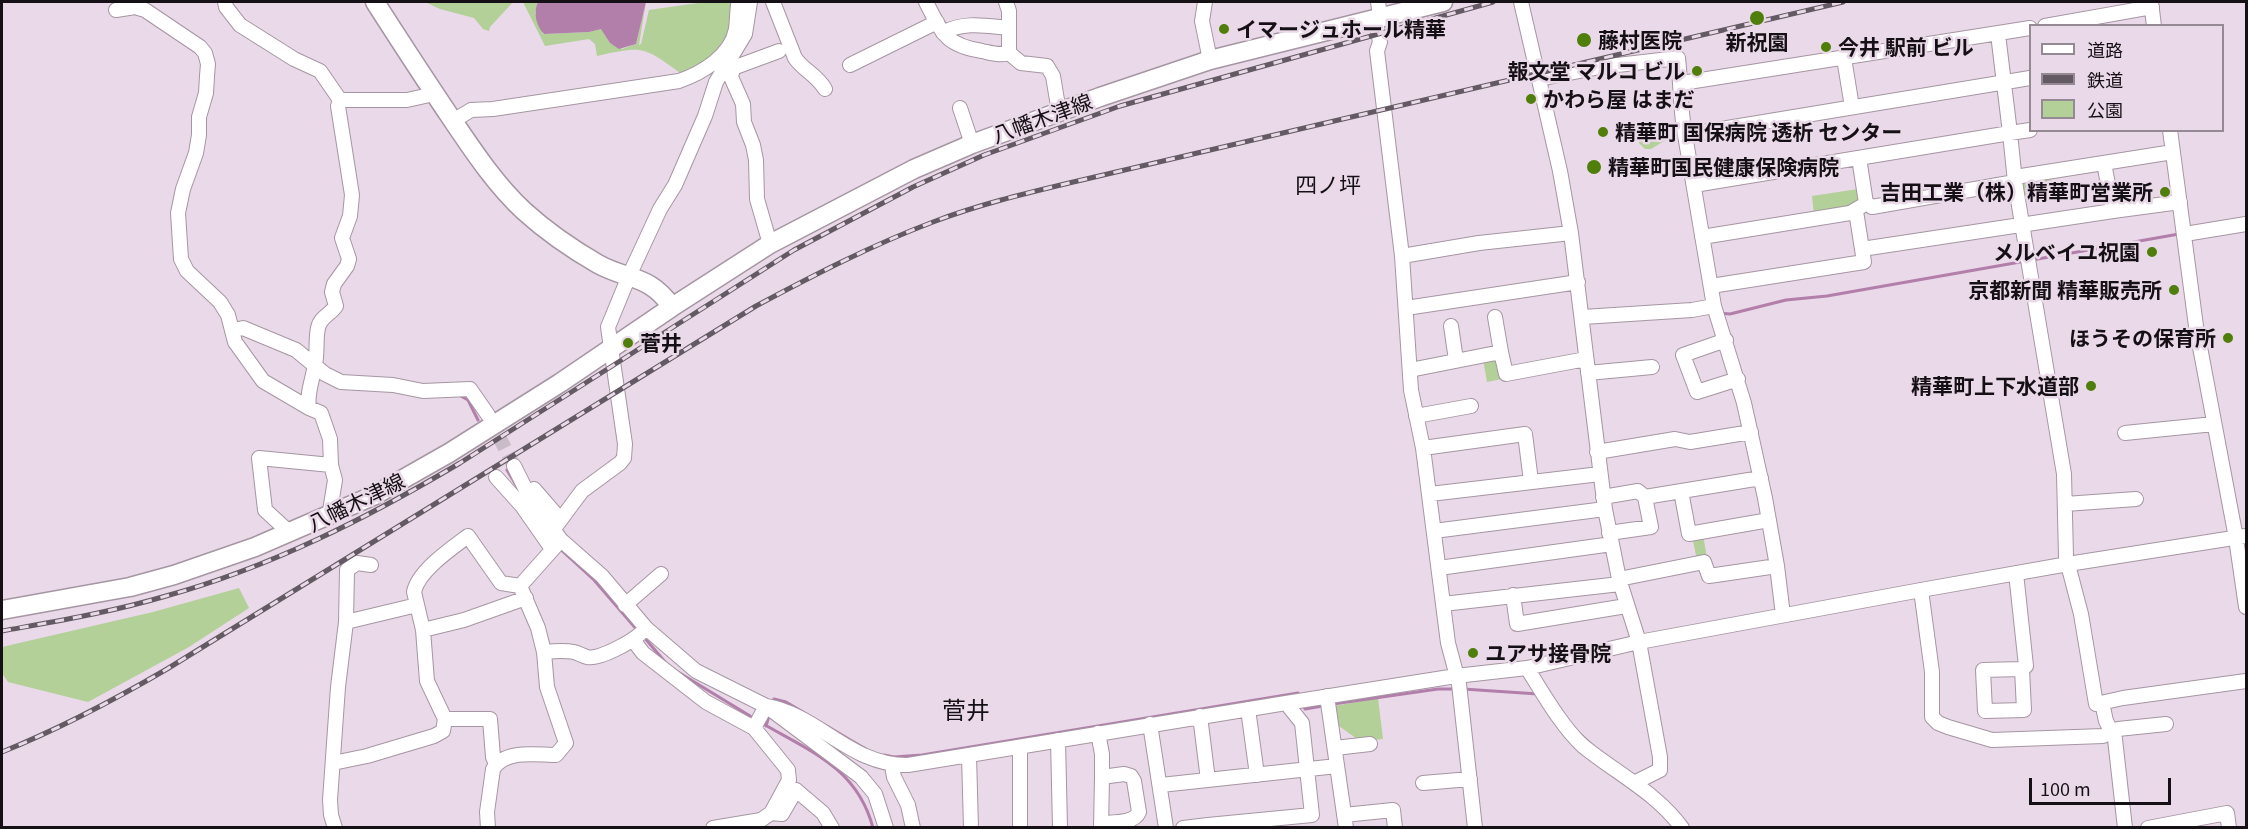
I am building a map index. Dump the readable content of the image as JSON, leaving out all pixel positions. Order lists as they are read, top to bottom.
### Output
{
  "streets": {
    "main road": ["八幡木津線"]
  },
  "districts": ["四ノ坪", "菅井"],
  "places": [
    "新祝園",
    "イマージュホール精華",
    "藤村医院",
    "今井 駅前 ビル",
    "報文堂 マルコ ビル",
    "かわら屋 はまだ",
    "精華町 国保病院 透析 センター",
    "精華町国民健康保険病院",
    "吉田工業（株）精華町営業所",
    "メルベイユ祝園",
    "京都新聞 精華販売所",
    "ほうその保育所",
    "菅井",
    "精華町上下水道部",
    "ユアサ接骨院"
  ],
  "legend": ["道路", "鉄道", "公園"],
  "scale_bar": "100 m"
}
